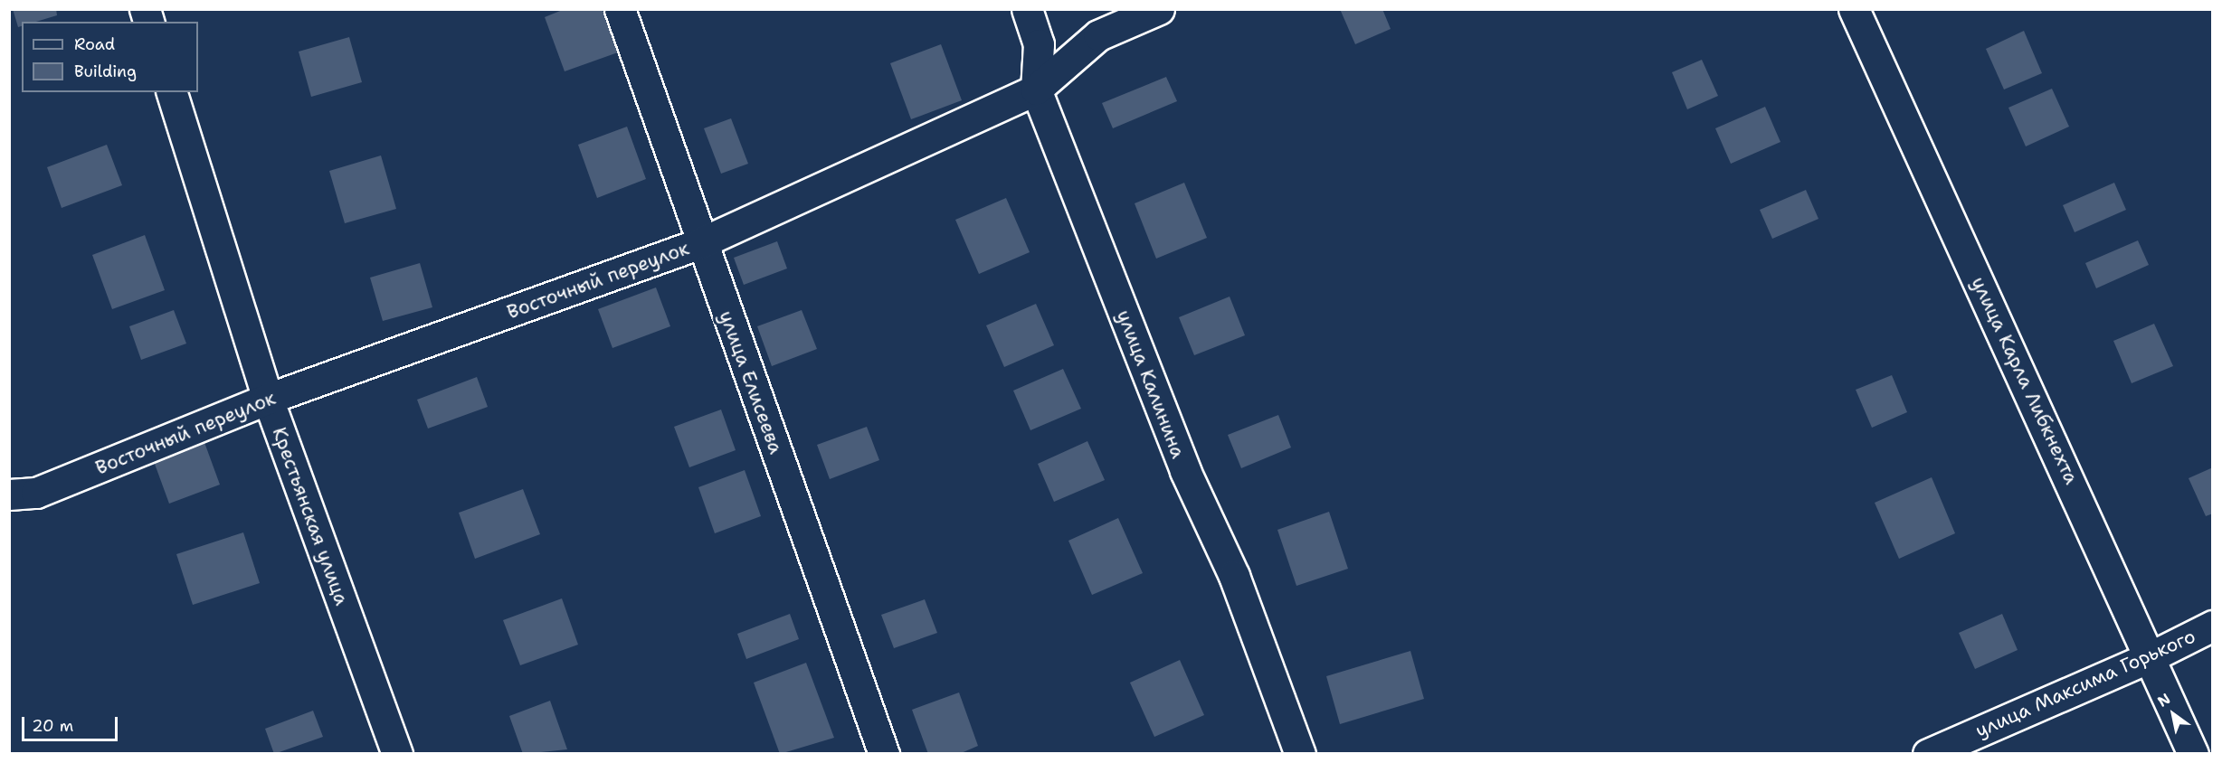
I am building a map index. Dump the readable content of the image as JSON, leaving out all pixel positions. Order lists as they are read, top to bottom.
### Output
{
  "streets": {
    "street": [
      "Восточный переулок",
      "улица Карла Либкнехта",
      "улица Елисеева",
      "улица Калинина",
      "Крестьянская улица",
      "улица Максима Горького"
    ]
  },
  "crossings": [
    ["Восточный переулок", "улица Елисеева"],
    ["Восточный переулок", "улица Калинина"],
    ["Восточный переулок", "Крестьянская улица"],
    ["улица Карла Либкнехта", "улица Максима Горького"]
  ],
  "legend": ["Road", "Building"],
  "scale_bar": "20 m",
  "north": "top left"
}
